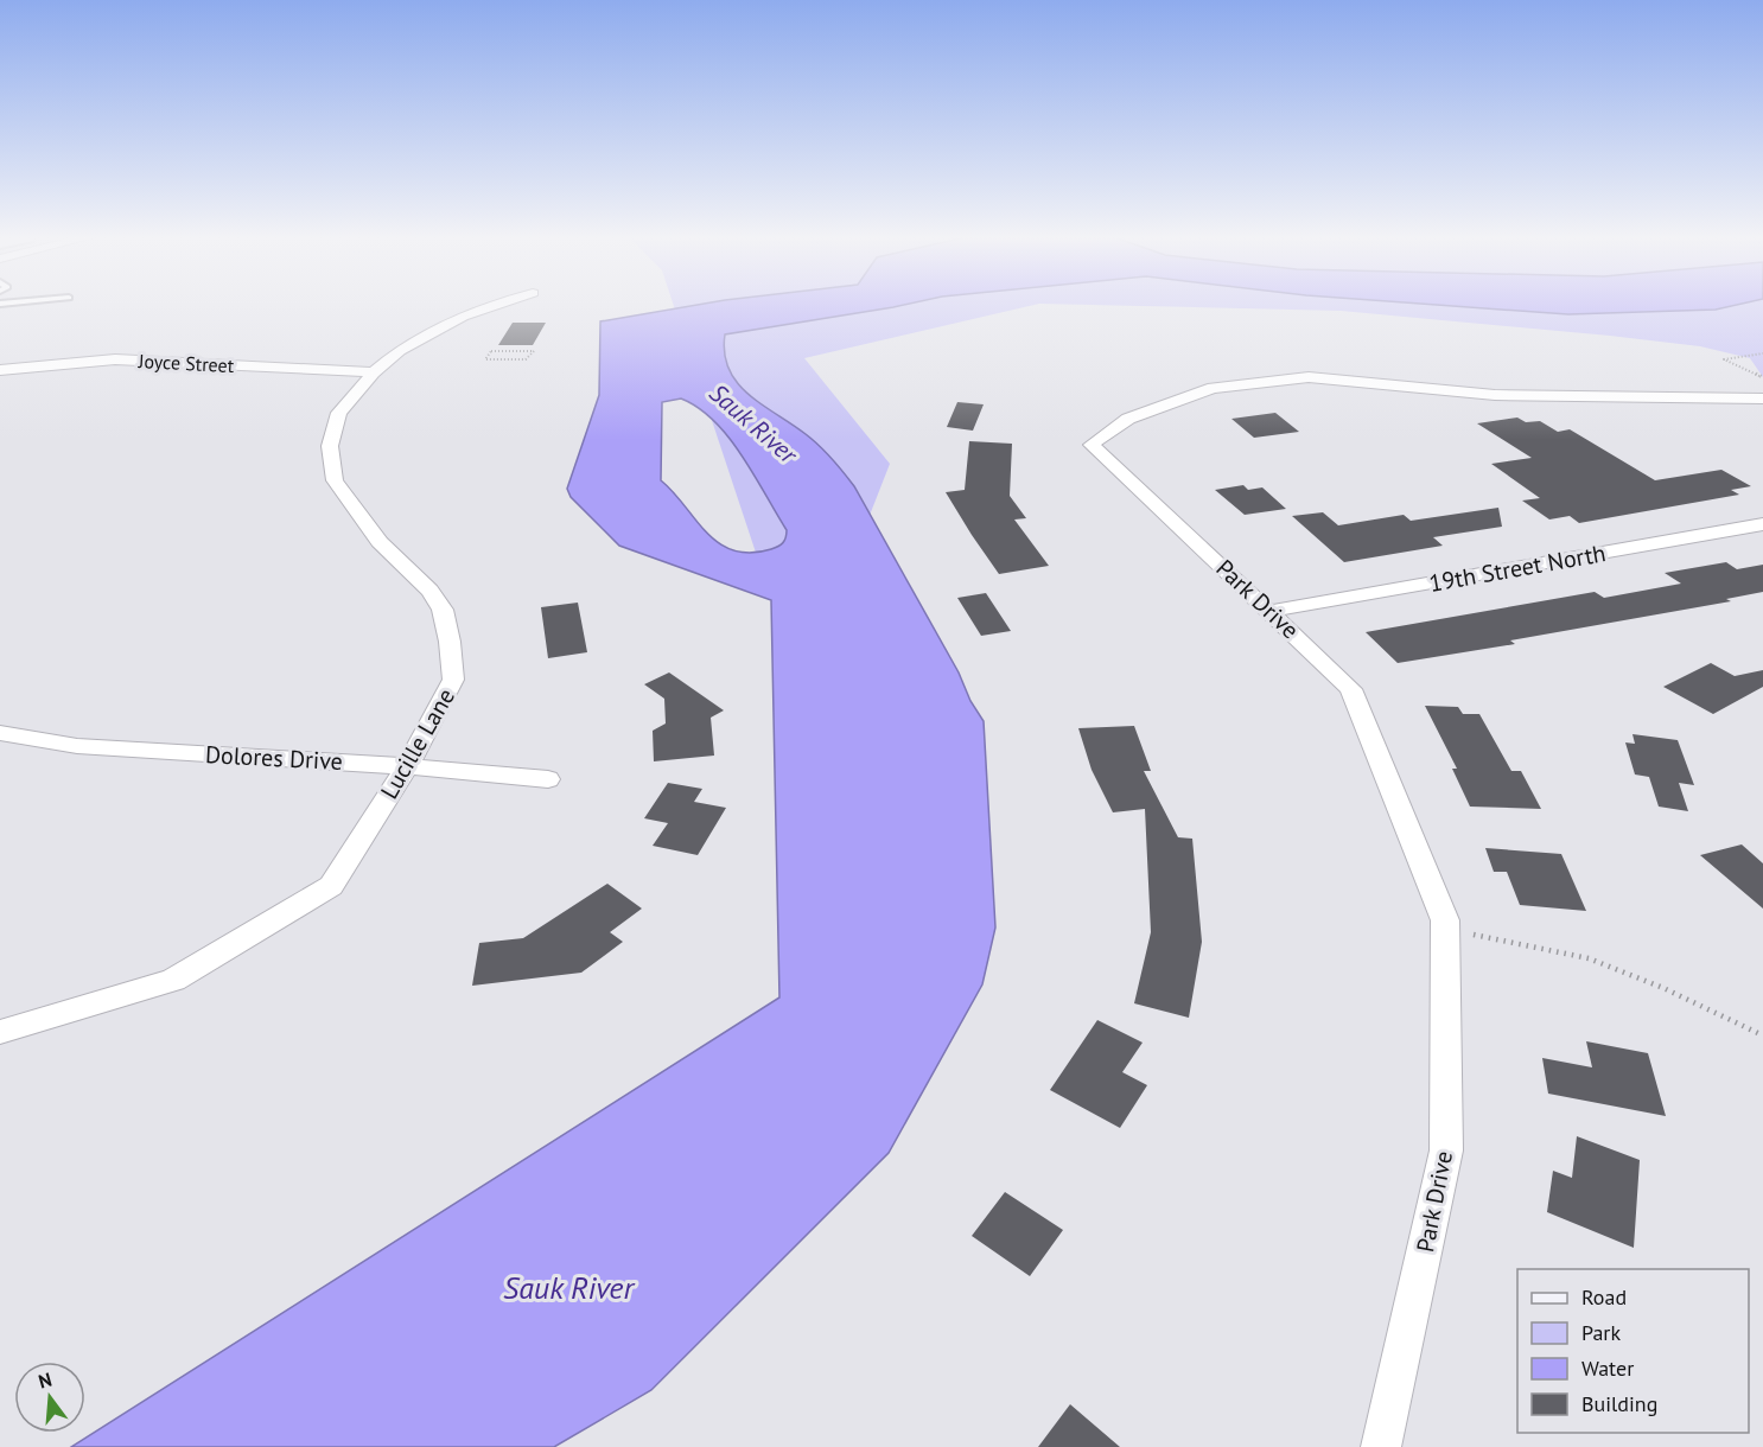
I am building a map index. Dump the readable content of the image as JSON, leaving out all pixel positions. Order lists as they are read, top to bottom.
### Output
{
  "streets": {
    "street": [
      "Joyce Street",
      "19th Street North",
      "Park Drive",
      "Lucille Lane",
      "Dolores Drive"
    ]
  },
  "crossings": [
    ["Joyce Street", "Lucille Lane"],
    ["19th Street North", "Park Drive"],
    ["Lucille Lane", "Dolores Drive"]
  ],
  "water": ["Sauk River"],
  "legend": [
    "Road",
    "Park",
    "Water",
    "Building"
  ],
  "north": "top"
}
